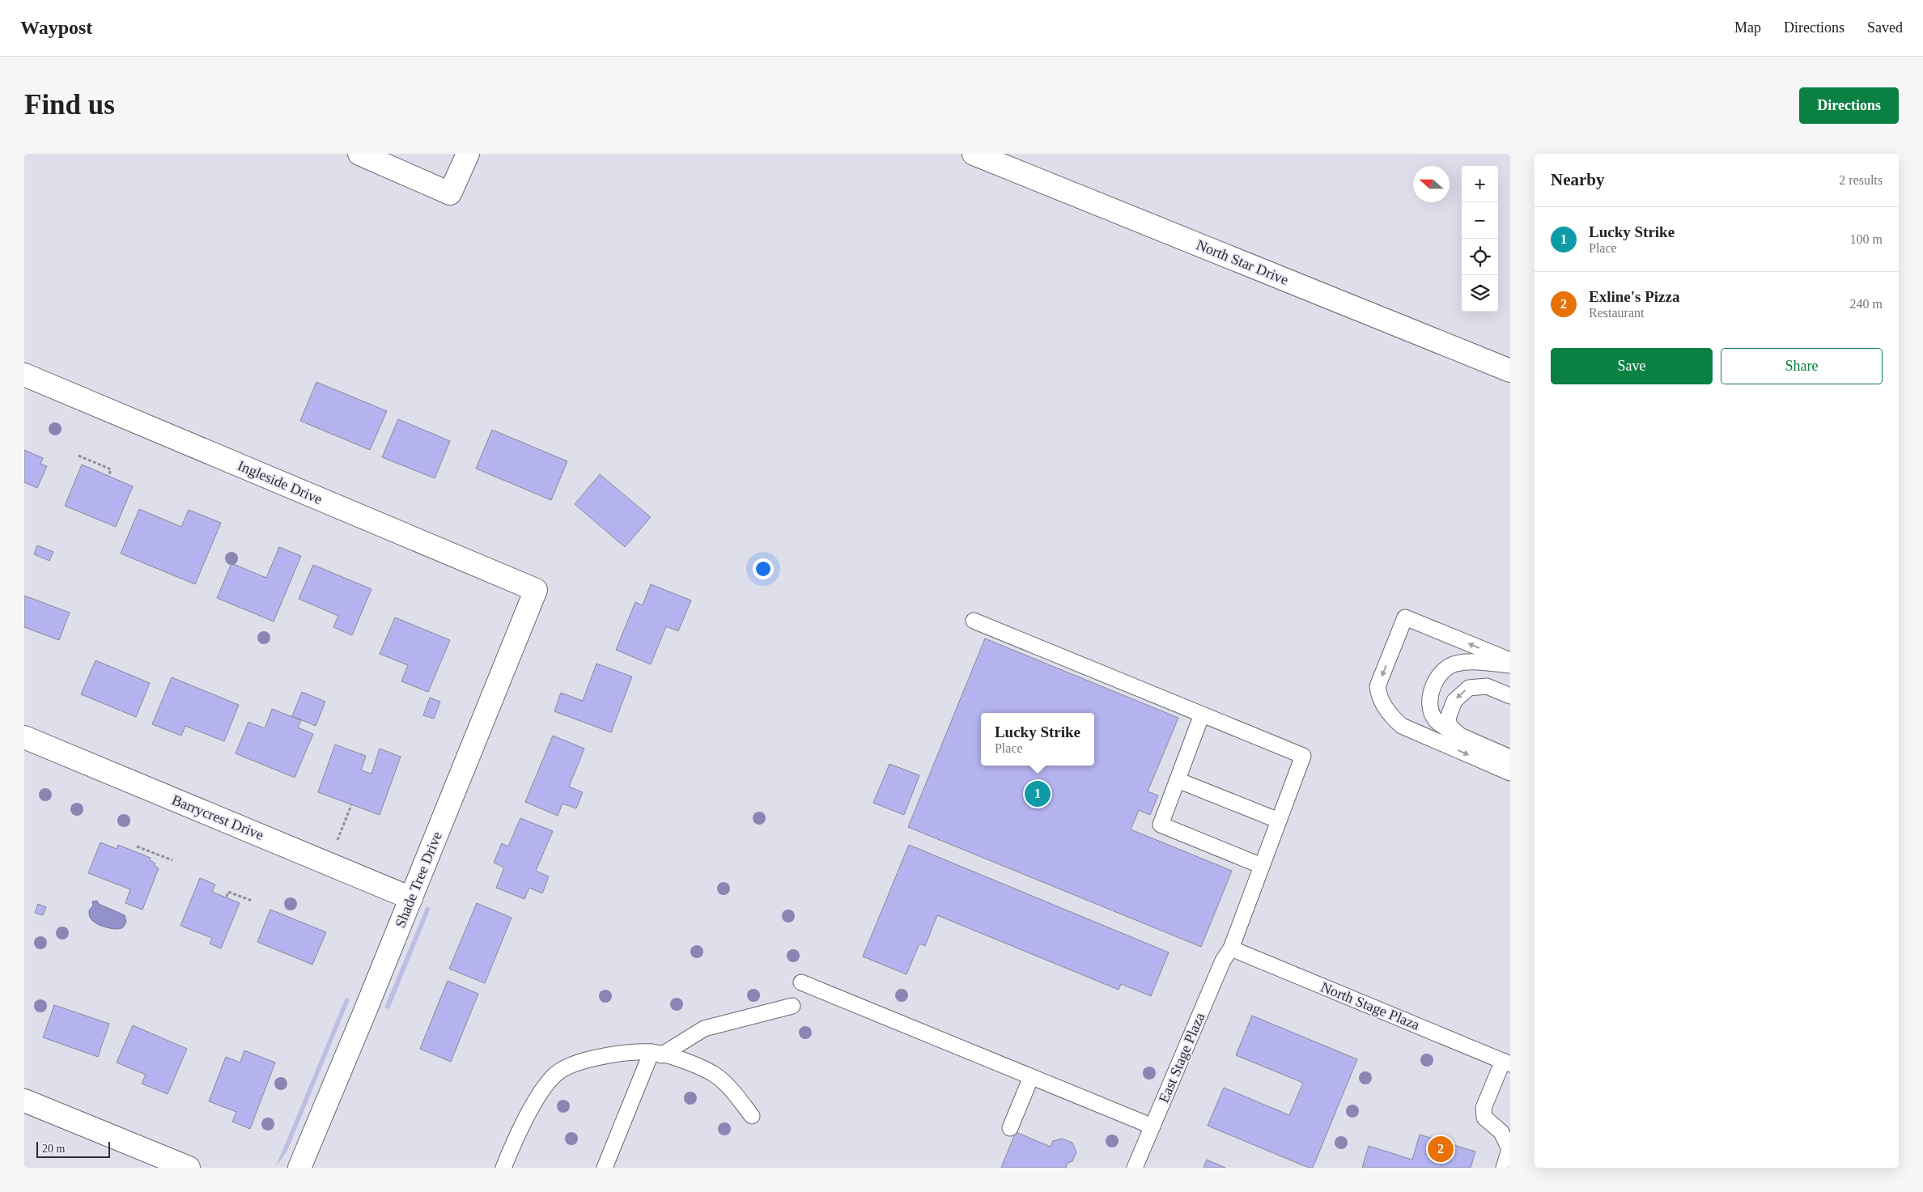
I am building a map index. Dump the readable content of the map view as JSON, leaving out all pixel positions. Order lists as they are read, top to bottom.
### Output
{
  "streets": {
    "street": [
      "North Star Drive",
      "Ingleside Drive",
      "Barrycrest Drive",
      "Shade Tree Drive"
    ],
    "lane": ["North Stage Plaza", "East Stage Plaza"]
  },
  "crossings": [
    ["Ingleside Drive", "Shade Tree Drive"],
    ["Barrycrest Drive", "Shade Tree Drive"],
    ["North Stage Plaza", "East Stage Plaza"]
  ],
  "scale_bar": "20 m",
  "north": "left",
  "page": {
    "header": "Waypost",
    "nav": ["Map", "Directions", "Saved"],
    "buttons": [
      "Directions",
      ["Save", "Share"]
    ],
    "title": "Find us",
    "heading": ["Nearby", "2 results"],
    "map_buttons": ["+", "−"],
    "list": [
      {
        "mark": "1",
        "name": "Lucky Strike",
        "note": "Place",
        "value": "100 m"
      },
      {
        "mark": "2",
        "name": "Exline's Pizza",
        "note": "Restaurant",
        "value": "240 m"
      }
    ],
    "popup": ["Lucky Strike", "Place"],
    "pins": ["1", "2"],
    "scale": "20 m"
  }
}
